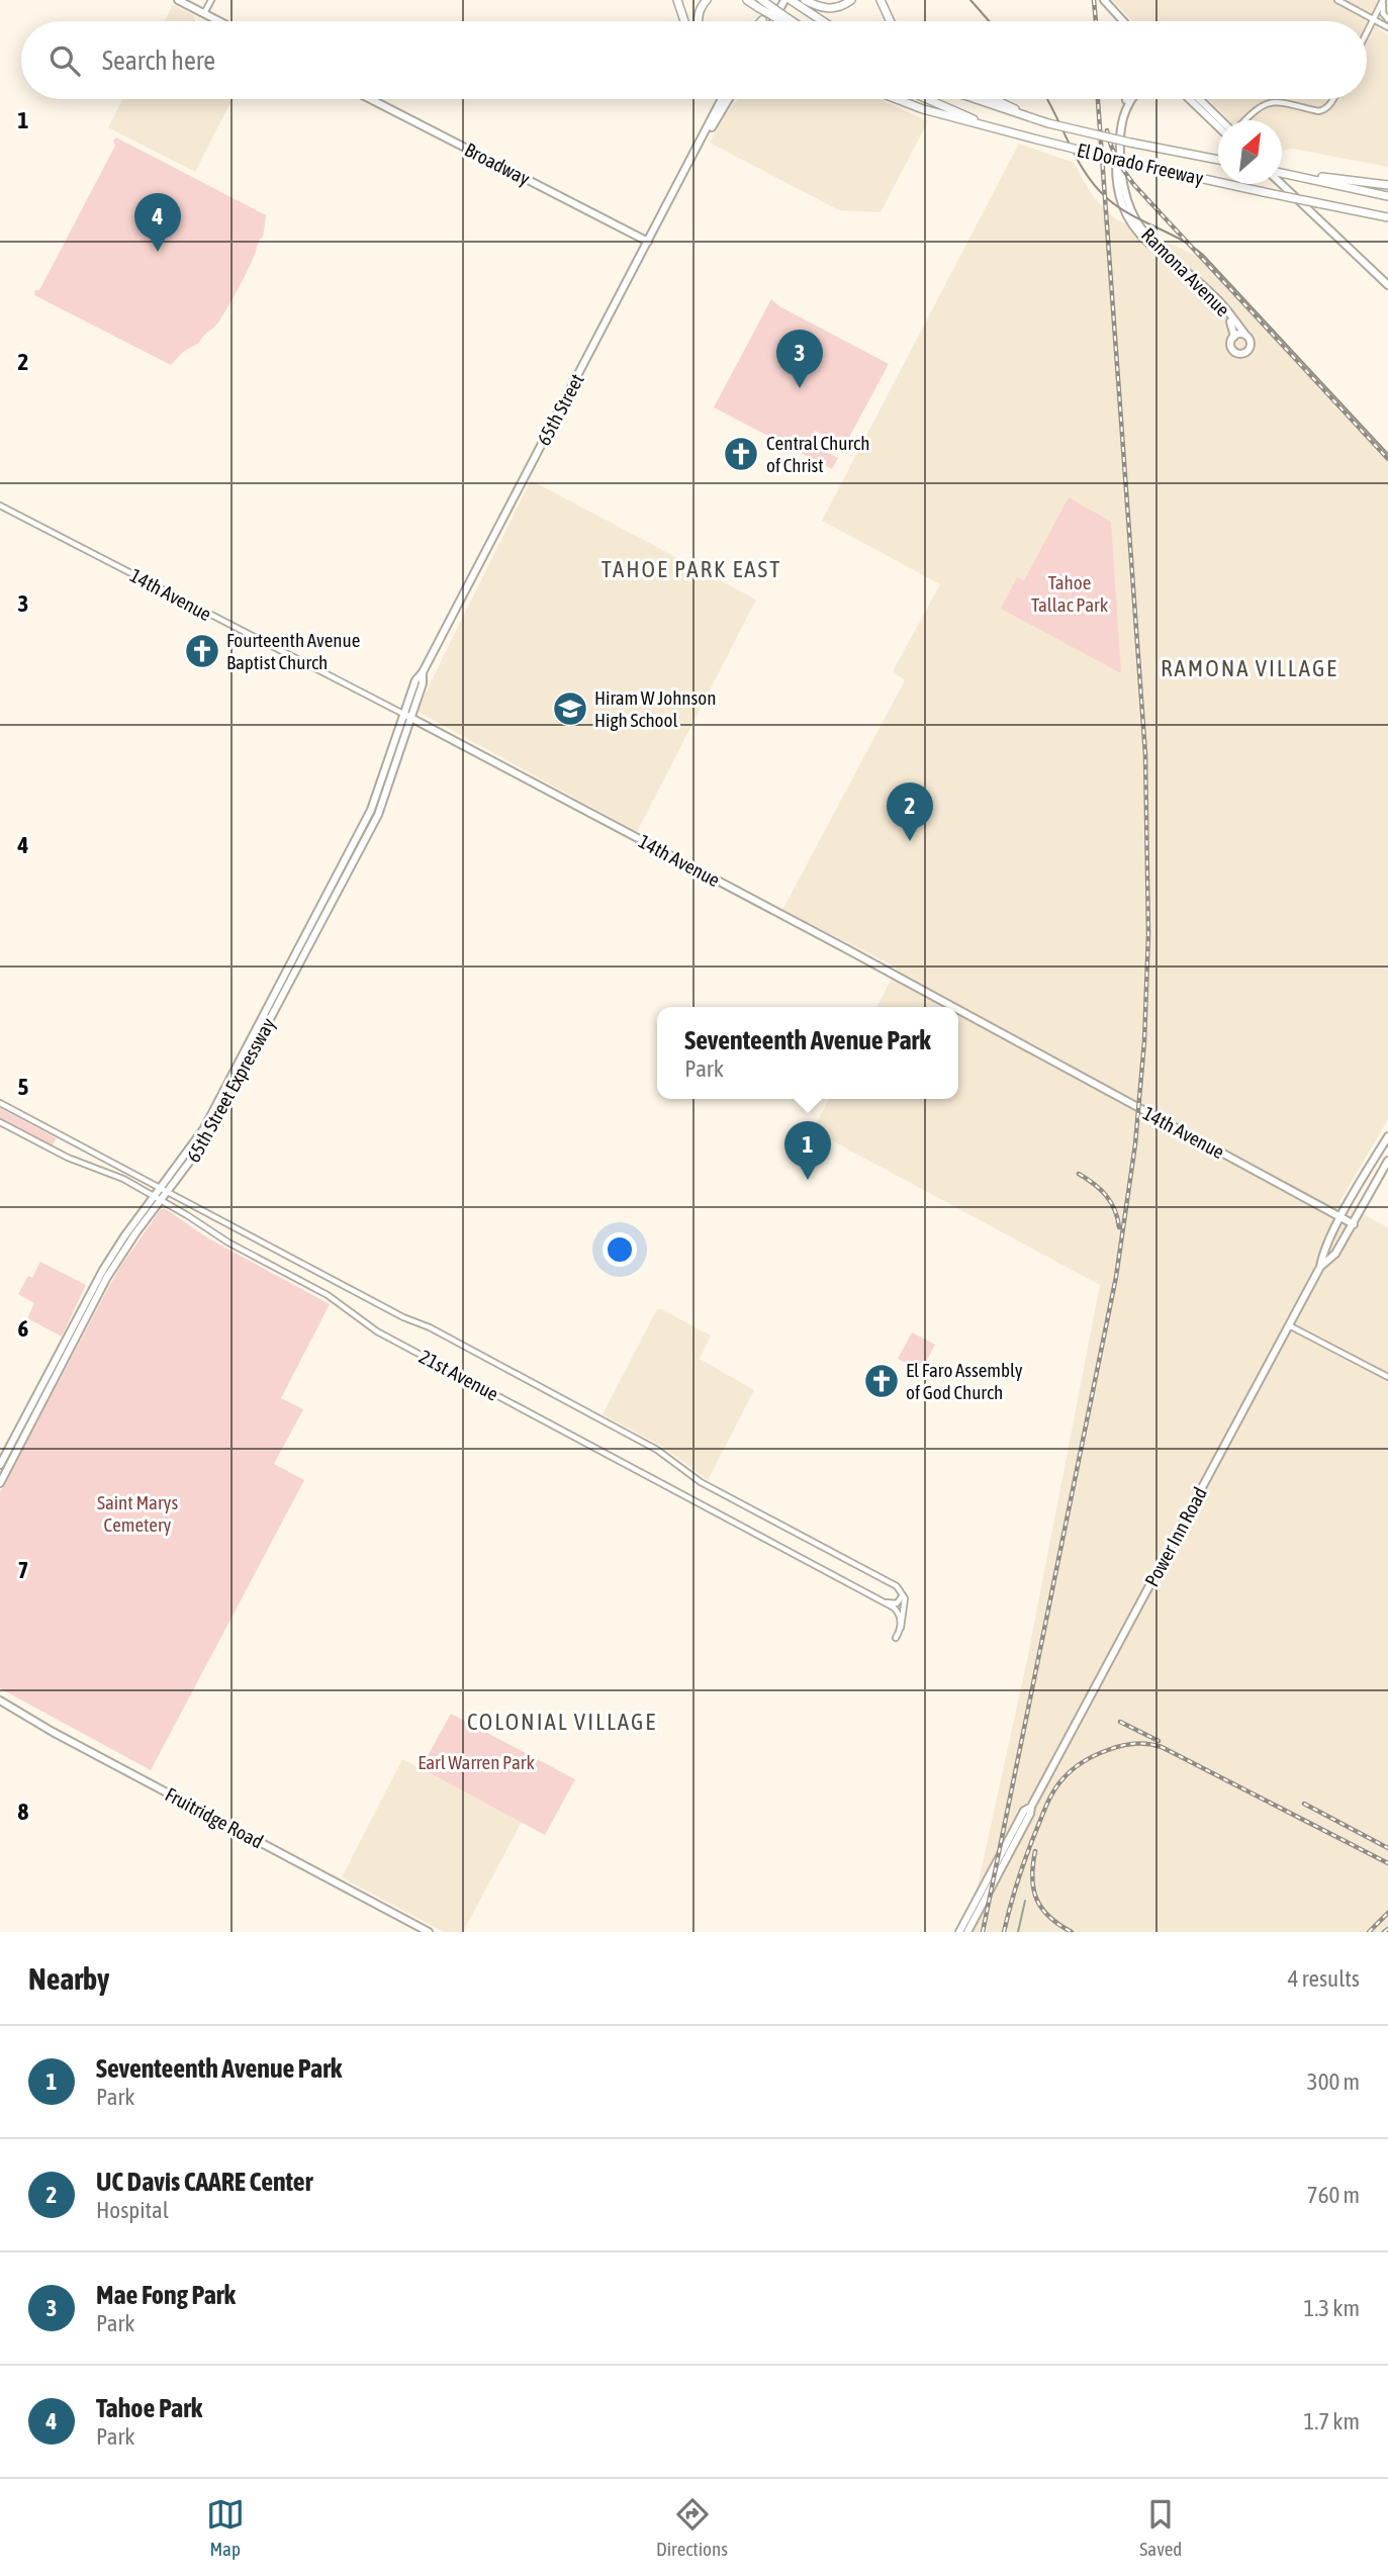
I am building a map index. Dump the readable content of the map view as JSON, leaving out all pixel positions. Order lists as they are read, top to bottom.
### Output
{
  "streets": {
    "highway": ["El Dorado Freeway"],
    "main road": [
      "Broadway",
      "Ramona Avenue",
      "65th Street",
      "14th Avenue",
      "65th Street Expressway",
      "Power Inn Road",
      "Fruitridge Road"
    ],
    "street": ["21st Avenue"]
  },
  "crossings": [
    ["Broadway", "65th Street"],
    ["65th Street", "14th Avenue"],
    ["65th Street", "65th Street Expressway"],
    ["14th Avenue", "65th Street Expressway"],
    ["14th Avenue", "Power Inn Road"],
    ["65th Street Expressway", "21st Avenue"]
  ],
  "districts": ["TAHOE PARK EAST", "RAMONA VILLAGE", "COLONIAL VILLAGE"],
  "parks": ["Tahoe Tallac Park", "Saint Marys Cemetery", "Earl Warren Park"],
  "places": {
    "church": ["Central Church of Christ", "Fourteenth Avenue Baptist Church", "El Faro Assembly of God Church"],
    "school or university": ["Hiram W Johnson High School"]
  },
  "north": "top right",
  "page": {
    "search": "Search here",
    "pins": [
      "4",
      "3",
      "2",
      "1"
    ],
    "popup": ["Seventeenth Avenue Park", "Park"],
    "heading": ["Nearby", "4 results"],
    "list": [
      {
        "mark": "1",
        "name": "Seventeenth Avenue Park",
        "note": "Park",
        "value": "300 m"
      },
      {
        "mark": "2",
        "name": "UC Davis CAARE Center",
        "note": "Hospital",
        "value": "760 m"
      },
      {
        "mark": "3",
        "name": "Mae Fong Park",
        "note": "Park",
        "value": "1.3 km"
      },
      {
        "mark": "4",
        "name": "Tahoe Park",
        "note": "Park",
        "value": "1.7 km"
      }
    ],
    "nav": ["Map", "Directions", "Saved"]
  },
  "grid": {
    "rows": [
      "1",
      "2",
      "3",
      "4",
      "5",
      "6",
      "7",
      "8"
    ]
  }
}
